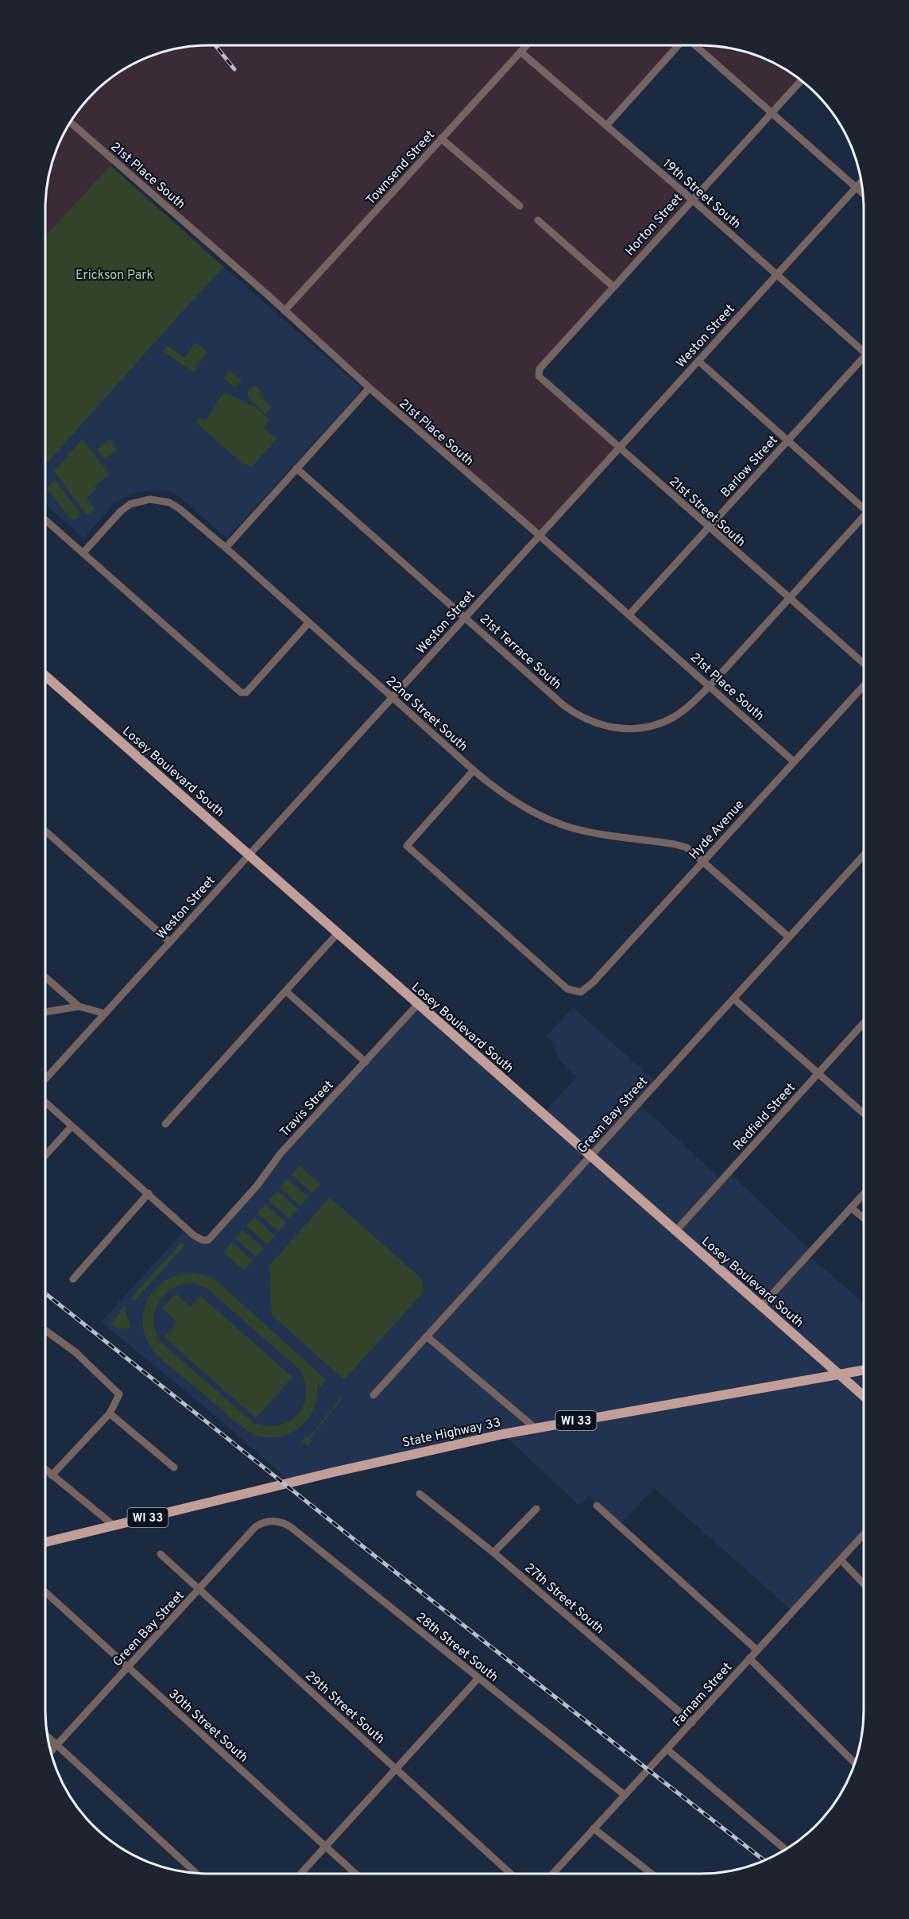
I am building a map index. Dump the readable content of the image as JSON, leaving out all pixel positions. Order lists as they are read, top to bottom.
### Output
{
  "streets": {
    "main road": ["Losey Boulevard South", "WI 33", "State Highway 33"],
    "street": [
      "Townsend Street",
      "21st Place South",
      "19th Street South",
      "Horton Street",
      "Weston Street",
      "Barlow Street",
      "21st Street South",
      "21st Terrace South",
      "22nd Street South",
      "Hyde Avenue",
      "Travis Street",
      "Green Bay Street",
      "Redfield Street",
      "27th Street South",
      "28th Street South",
      "Farnam Street",
      "29th Street South",
      "30th Street South"
    ]
  },
  "crossings": [
    ["Townsend Street", "21st Place South"],
    ["Townsend Street", "19th Street South"],
    ["21st Place South", "Weston Street"],
    ["21st Place South", "Barlow Street"],
    ["21st Place South", "21st Terrace South"],
    ["21st Place South", "Hyde Avenue"],
    ["19th Street South", "Horton Street"],
    ["19th Street South", "Weston Street"],
    ["Horton Street", "21st Street South"],
    ["Weston Street", "21st Street South"],
    ["Weston Street", "21st Terrace South"],
    ["Weston Street", "22nd Street South"],
    ["Weston Street", "Losey Boulevard South"],
    ["Barlow Street", "21st Street South"],
    ["22nd Street South", "Hyde Avenue"],
    ["22nd Street South", "Green Bay Street"],
    ["Losey Boulevard South", "Travis Street"],
    ["Losey Boulevard South", "Green Bay Street"],
    ["Losey Boulevard South", "Redfield Street"],
    ["Losey Boulevard South", "State Highway 33"],
    ["Green Bay Street", "28th Street South"],
    ["Green Bay Street", "29th Street South"],
    ["Green Bay Street", "30th Street South"],
    ["27th Street South", "Farnam Street"],
    ["28th Street South", "Farnam Street"]
  ],
  "parks": ["Erickson Park"]
}
